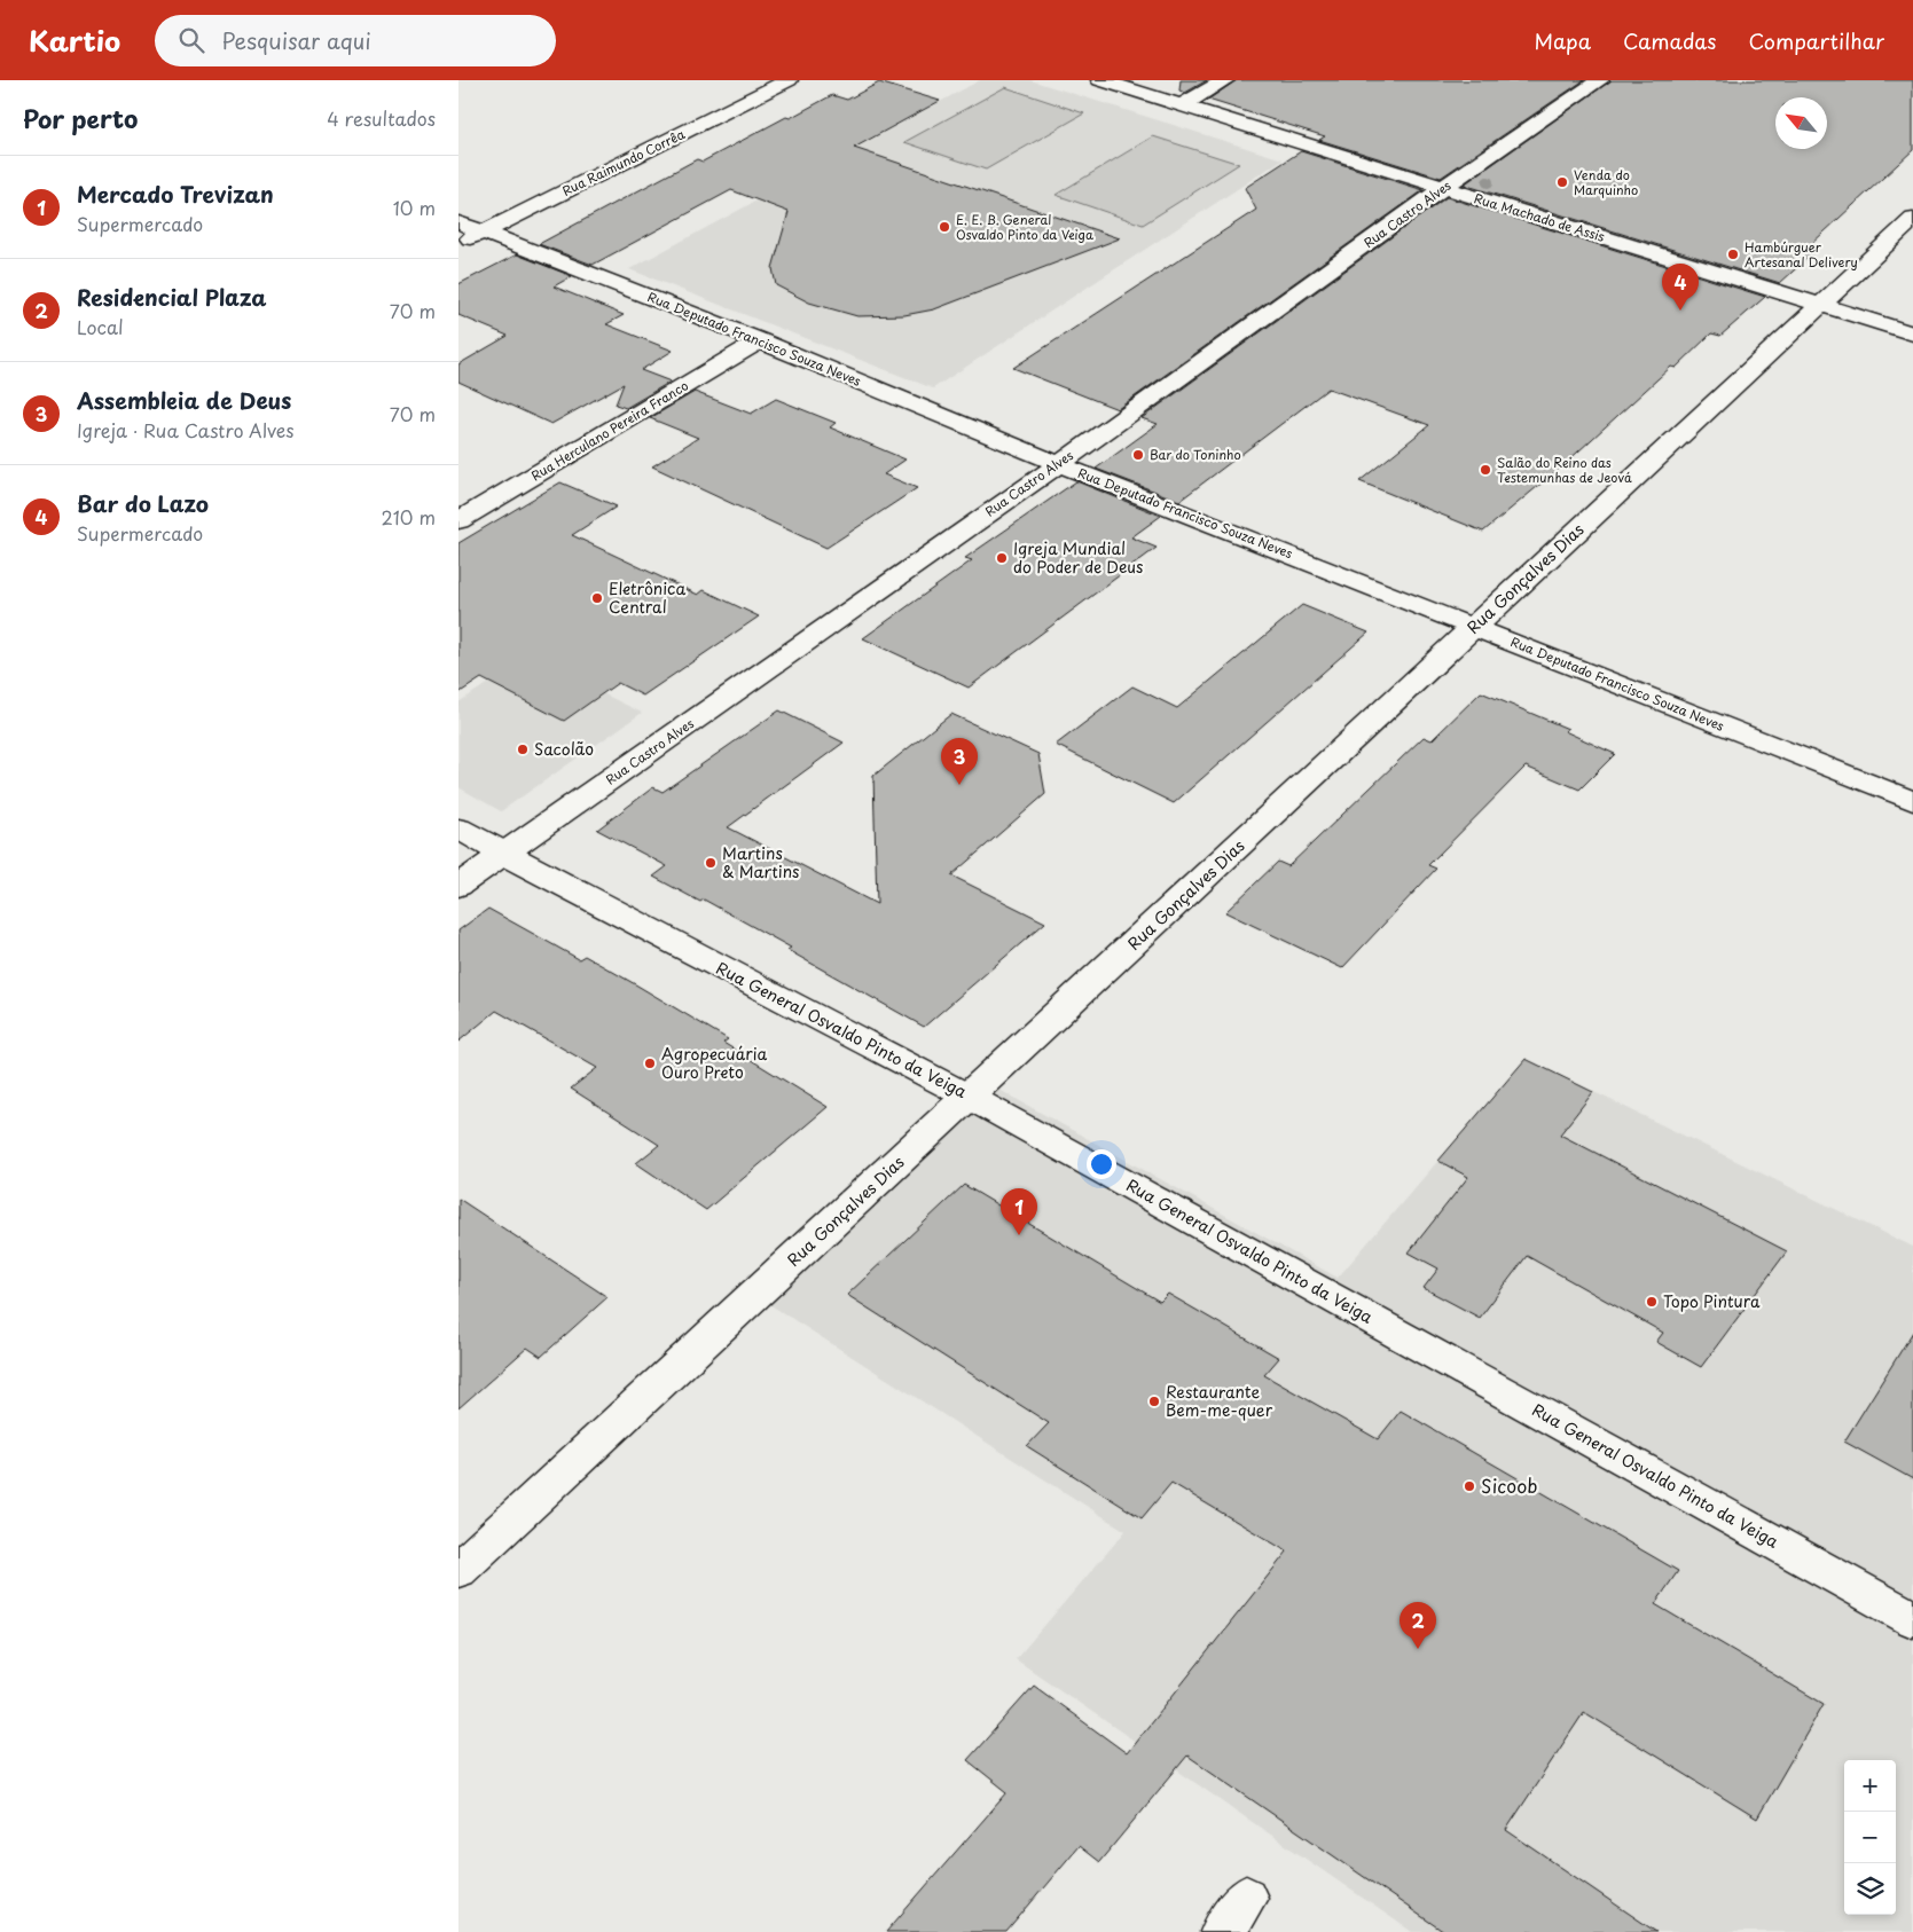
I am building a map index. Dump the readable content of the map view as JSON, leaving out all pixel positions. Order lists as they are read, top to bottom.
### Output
{
  "streets": {
    "street": [
      "Rua Raimundo Corrêa",
      "Rua Castro Alves",
      "Rua Machado de Assis",
      "Rua Deputado Francisco Souza Neves",
      "Rua Herculano Pereira Franco",
      "Rua Gonçalves Dias",
      "Rua General Osvaldo Pinto da Veiga"
    ]
  },
  "crossings": [
    ["Rua Raimundo Corrêa", "Rua Deputado Francisco Souza Neves"],
    ["Rua Castro Alves", "Rua Machado de Assis"],
    ["Rua Castro Alves", "Rua Deputado Francisco Souza Neves"],
    ["Rua Castro Alves", "Rua General Osvaldo Pinto da Veiga"],
    ["Rua Machado de Assis", "Rua Gonçalves Dias"],
    ["Rua Deputado Francisco Souza Neves", "Rua Herculano Pereira Franco"],
    ["Rua Deputado Francisco Souza Neves", "Rua Gonçalves Dias"],
    ["Rua Gonçalves Dias", "Rua General Osvaldo Pinto da Veiga"]
  ],
  "places": [
    "Venda do Marquinho",
    "E. E. B. General Osvaldo Pinto da Veiga",
    "Hambúrguer Artesanal Delivery",
    "Bar do Toninho",
    "Salão do Reino das Testemunhas de Jeová",
    "Igreja Mundial do Poder de Deus",
    "Eletrônica Central",
    "Sacolão",
    "Martins & Martins",
    "Agropecuária Ouro Preto",
    "Topo Pintura",
    "Restaurante Bem-me-quer",
    "Sicoob"
  ],
  "north": "top left",
  "page": {
    "header": "Kartio",
    "search": "Pesquisar aqui",
    "nav": ["Mapa", "Camadas", "Compartilhar"],
    "heading": ["Por perto", "4 resultados"],
    "list": [
      {
        "mark": "1",
        "name": "Mercado Trevizan",
        "note": "Supermercado",
        "value": "10 m"
      },
      {
        "mark": "2",
        "name": "Residencial Plaza",
        "note": "Local",
        "value": "70 m"
      },
      {
        "mark": "3",
        "name": "Assembleia de Deus",
        "note": "Igreja · Rua Castro Alves",
        "value": "70 m"
      },
      {
        "mark": "4",
        "name": "Bar do Lazo",
        "note": "Supermercado",
        "value": "210 m"
      }
    ],
    "pins": [
      "4",
      "3",
      "1",
      "2"
    ],
    "map_buttons": ["+", "−"]
  }
}
